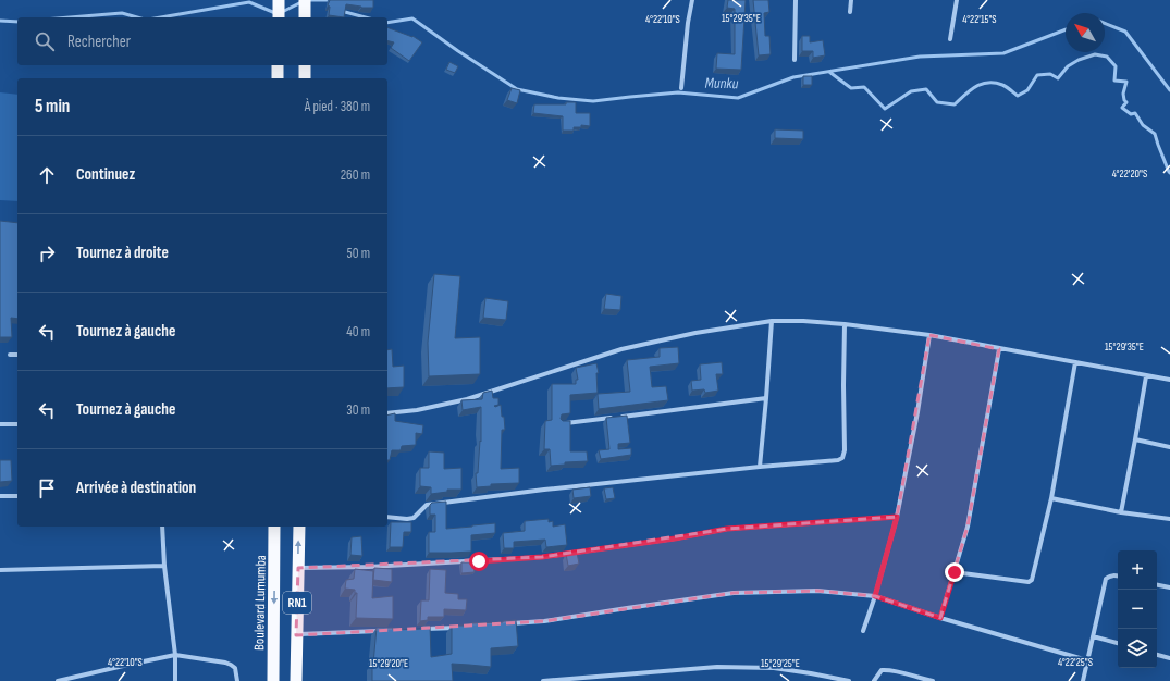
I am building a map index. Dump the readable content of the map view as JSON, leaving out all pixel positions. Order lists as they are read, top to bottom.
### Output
{
  "streets": {
    "highway": ["Boulevard Lumumba", "RN1"]
  },
  "water": ["Munku"],
  "north": "top left",
  "page": {
    "search": "Rechercher",
    "heading": ["5 min", "À pied · 380 m"],
    "list": [
      ["Continuez", "260 m"],
      ["Tournez à droite", "50 m"],
      ["Tournez à gauche", "40 m"],
      ["Tournez à gauche", "30 m"],
      "Arrivée à destination"
    ],
    "map_buttons": ["+", "−"]
  },
  "coordinates": [
    "15°29'35\"E",
    "4°22'10\"S",
    "4°22'15\"S",
    "4°22'20\"S",
    "4°22'25\"S",
    "15°29'20\"E",
    "15°29'25\"E"
  ]
}
